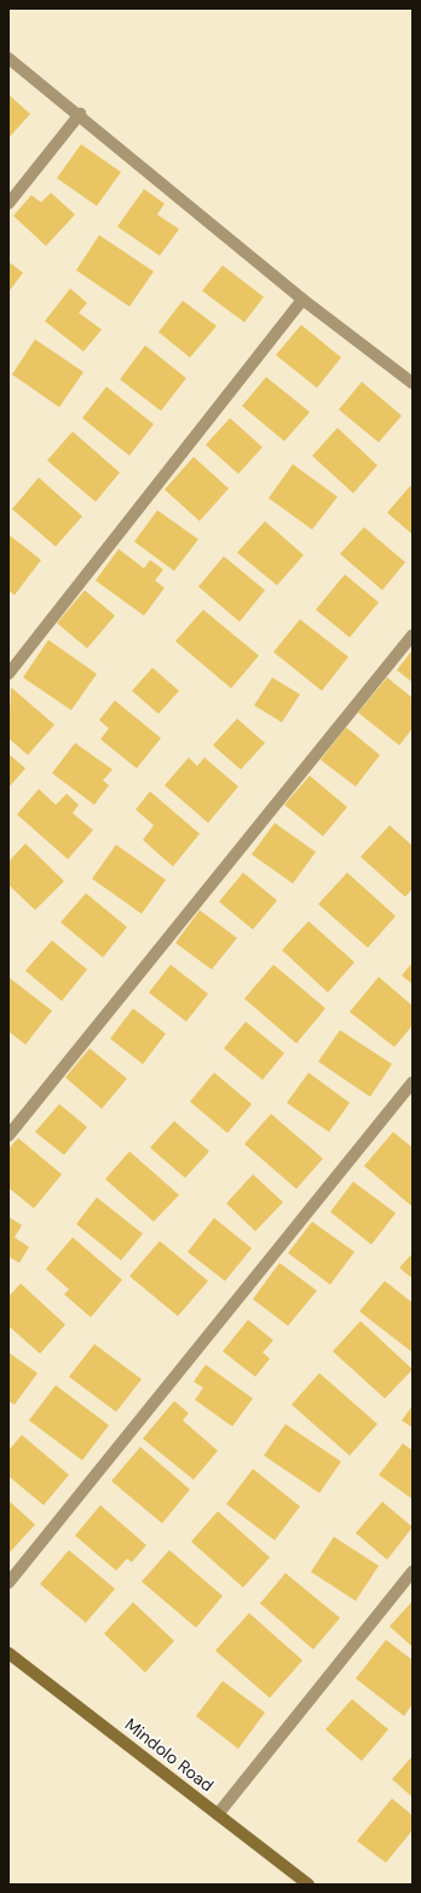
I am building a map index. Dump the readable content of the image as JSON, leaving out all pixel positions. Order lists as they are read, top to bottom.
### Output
{
  "streets": {
    "street": ["Mindolo Road"]
  }
}
